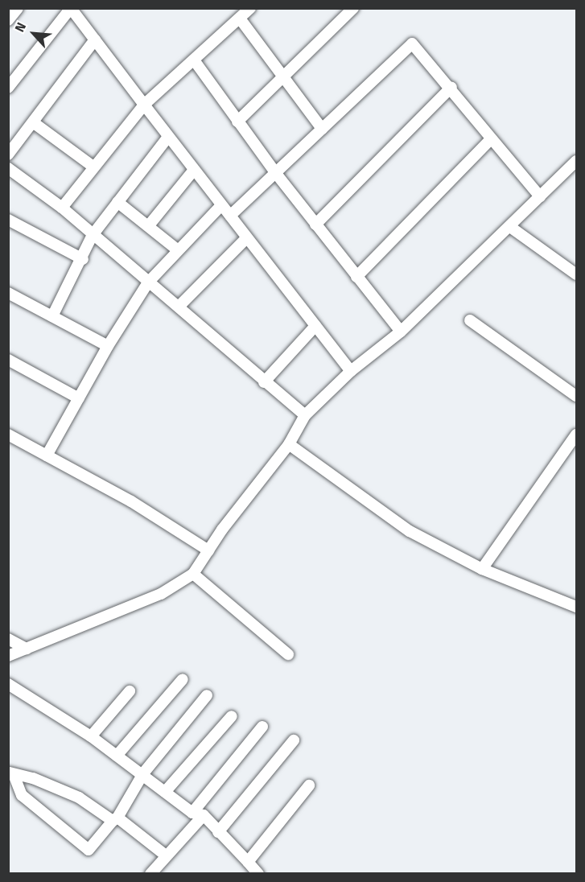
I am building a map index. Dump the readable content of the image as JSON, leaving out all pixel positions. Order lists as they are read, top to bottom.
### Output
{
  "north": "top left"
}
